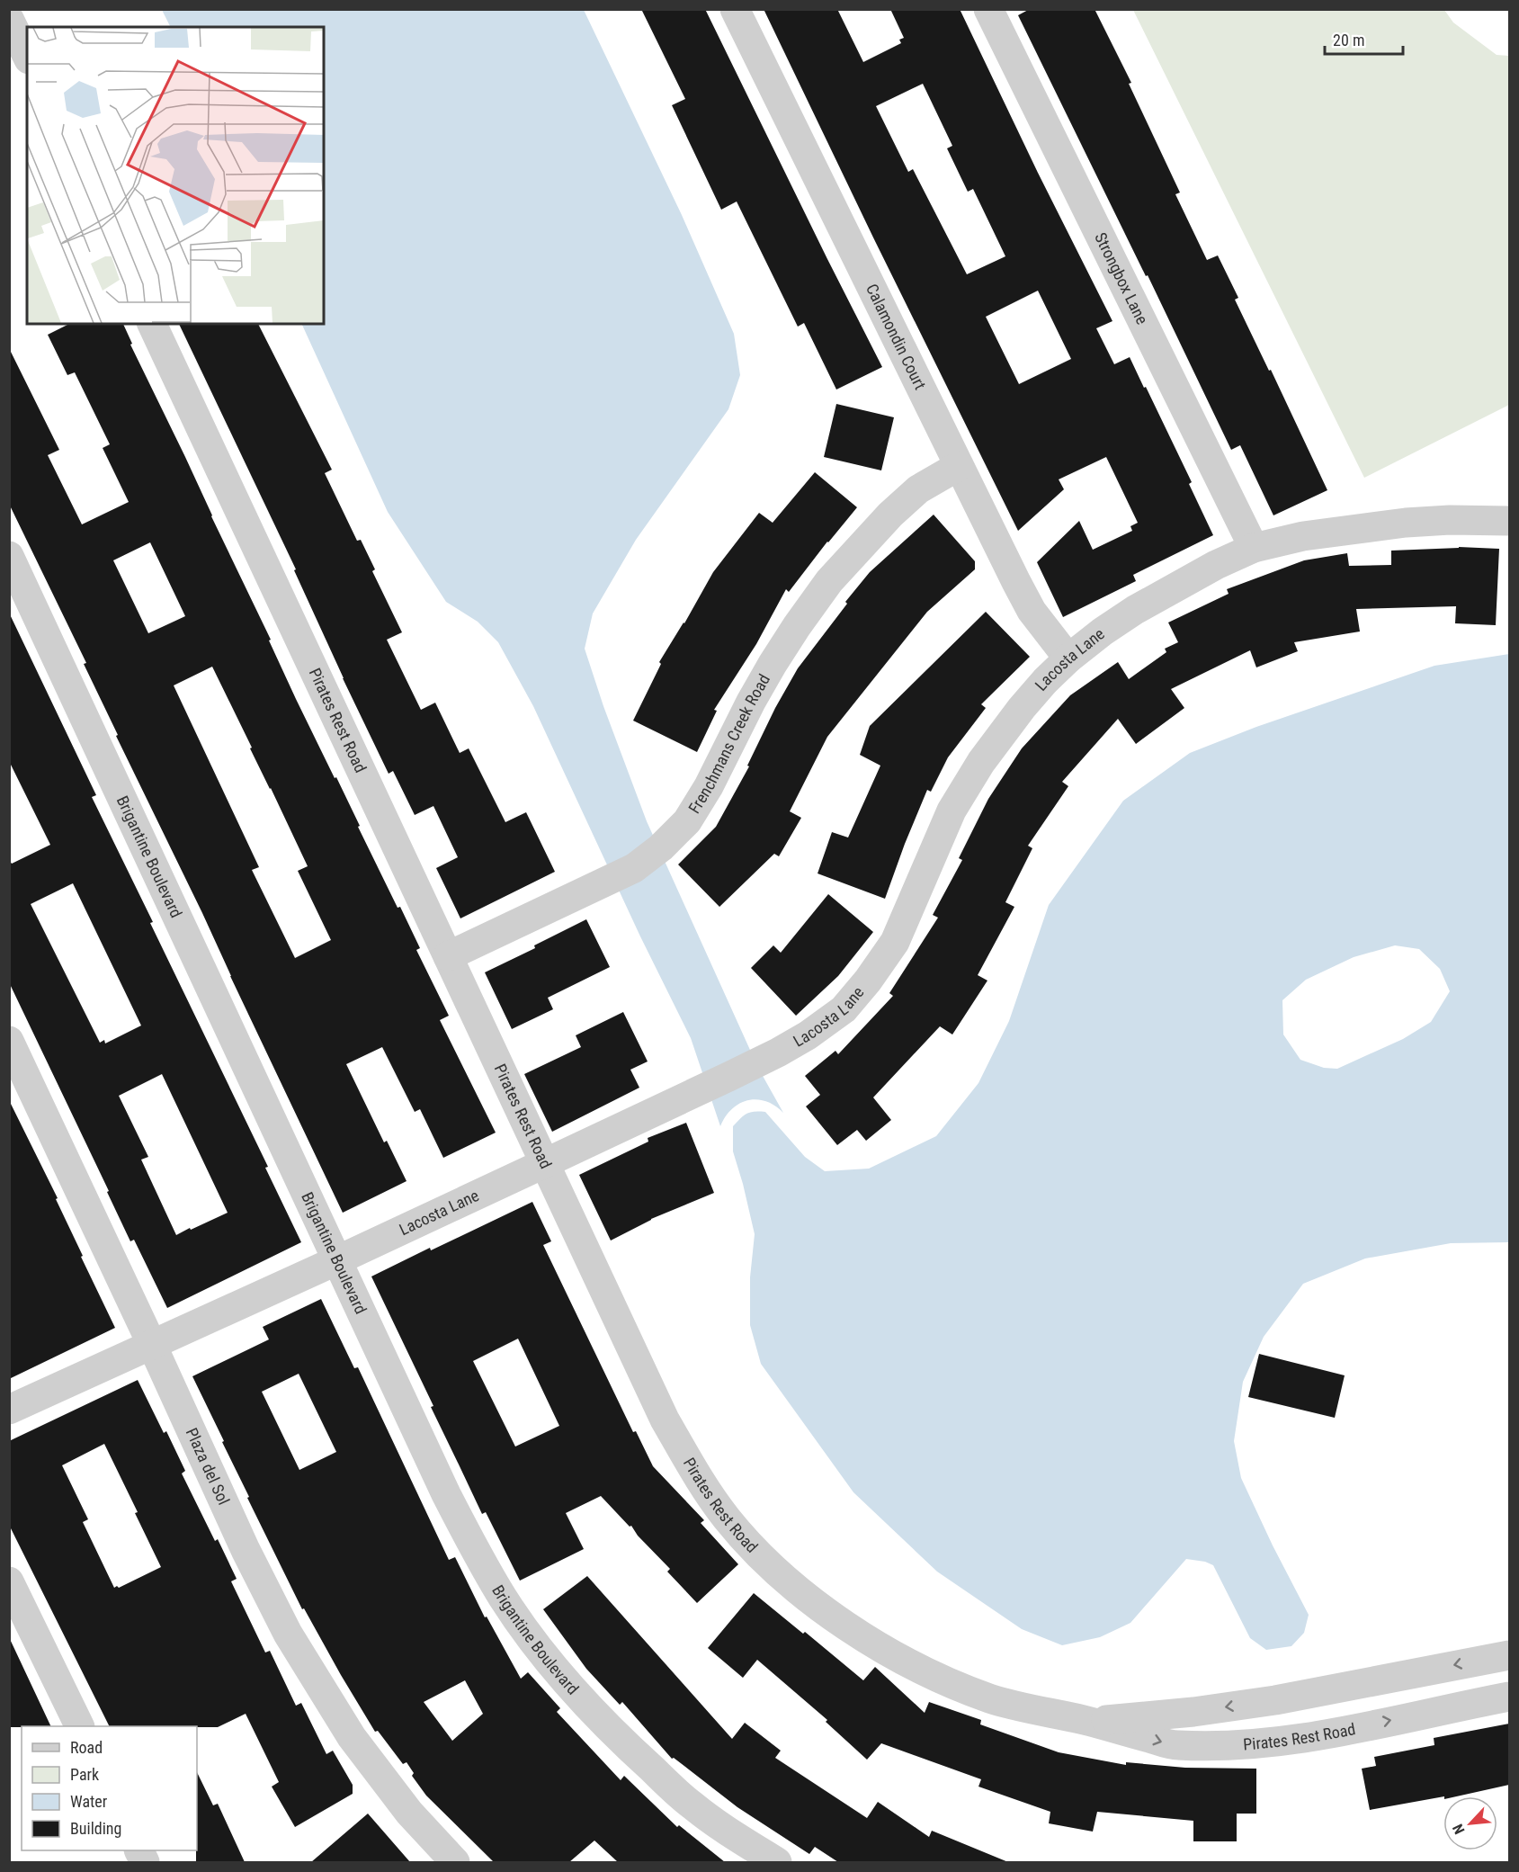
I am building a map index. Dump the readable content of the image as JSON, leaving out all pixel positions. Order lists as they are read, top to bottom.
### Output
{
  "streets": {
    "street": [
      "Strongbox Lane",
      "Calamondin Court",
      "Lacosta Lane",
      "Pirates Rest Road",
      "Frenchmans Creek Road",
      "Brigantine Boulevard",
      "Plaza del Sol"
    ]
  },
  "crossings": [
    ["Strongbox Lane", "Lacosta Lane"],
    ["Calamondin Court", "Lacosta Lane"],
    ["Calamondin Court", "Frenchmans Creek Road"],
    ["Lacosta Lane", "Pirates Rest Road"],
    ["Lacosta Lane", "Brigantine Boulevard"],
    ["Lacosta Lane", "Plaza del Sol"],
    ["Pirates Rest Road", "Frenchmans Creek Road"]
  ],
  "legend": [
    "Road",
    "Park",
    "Water",
    "Building"
  ],
  "scale_bar": "20 m",
  "north": "bottom left"
}
